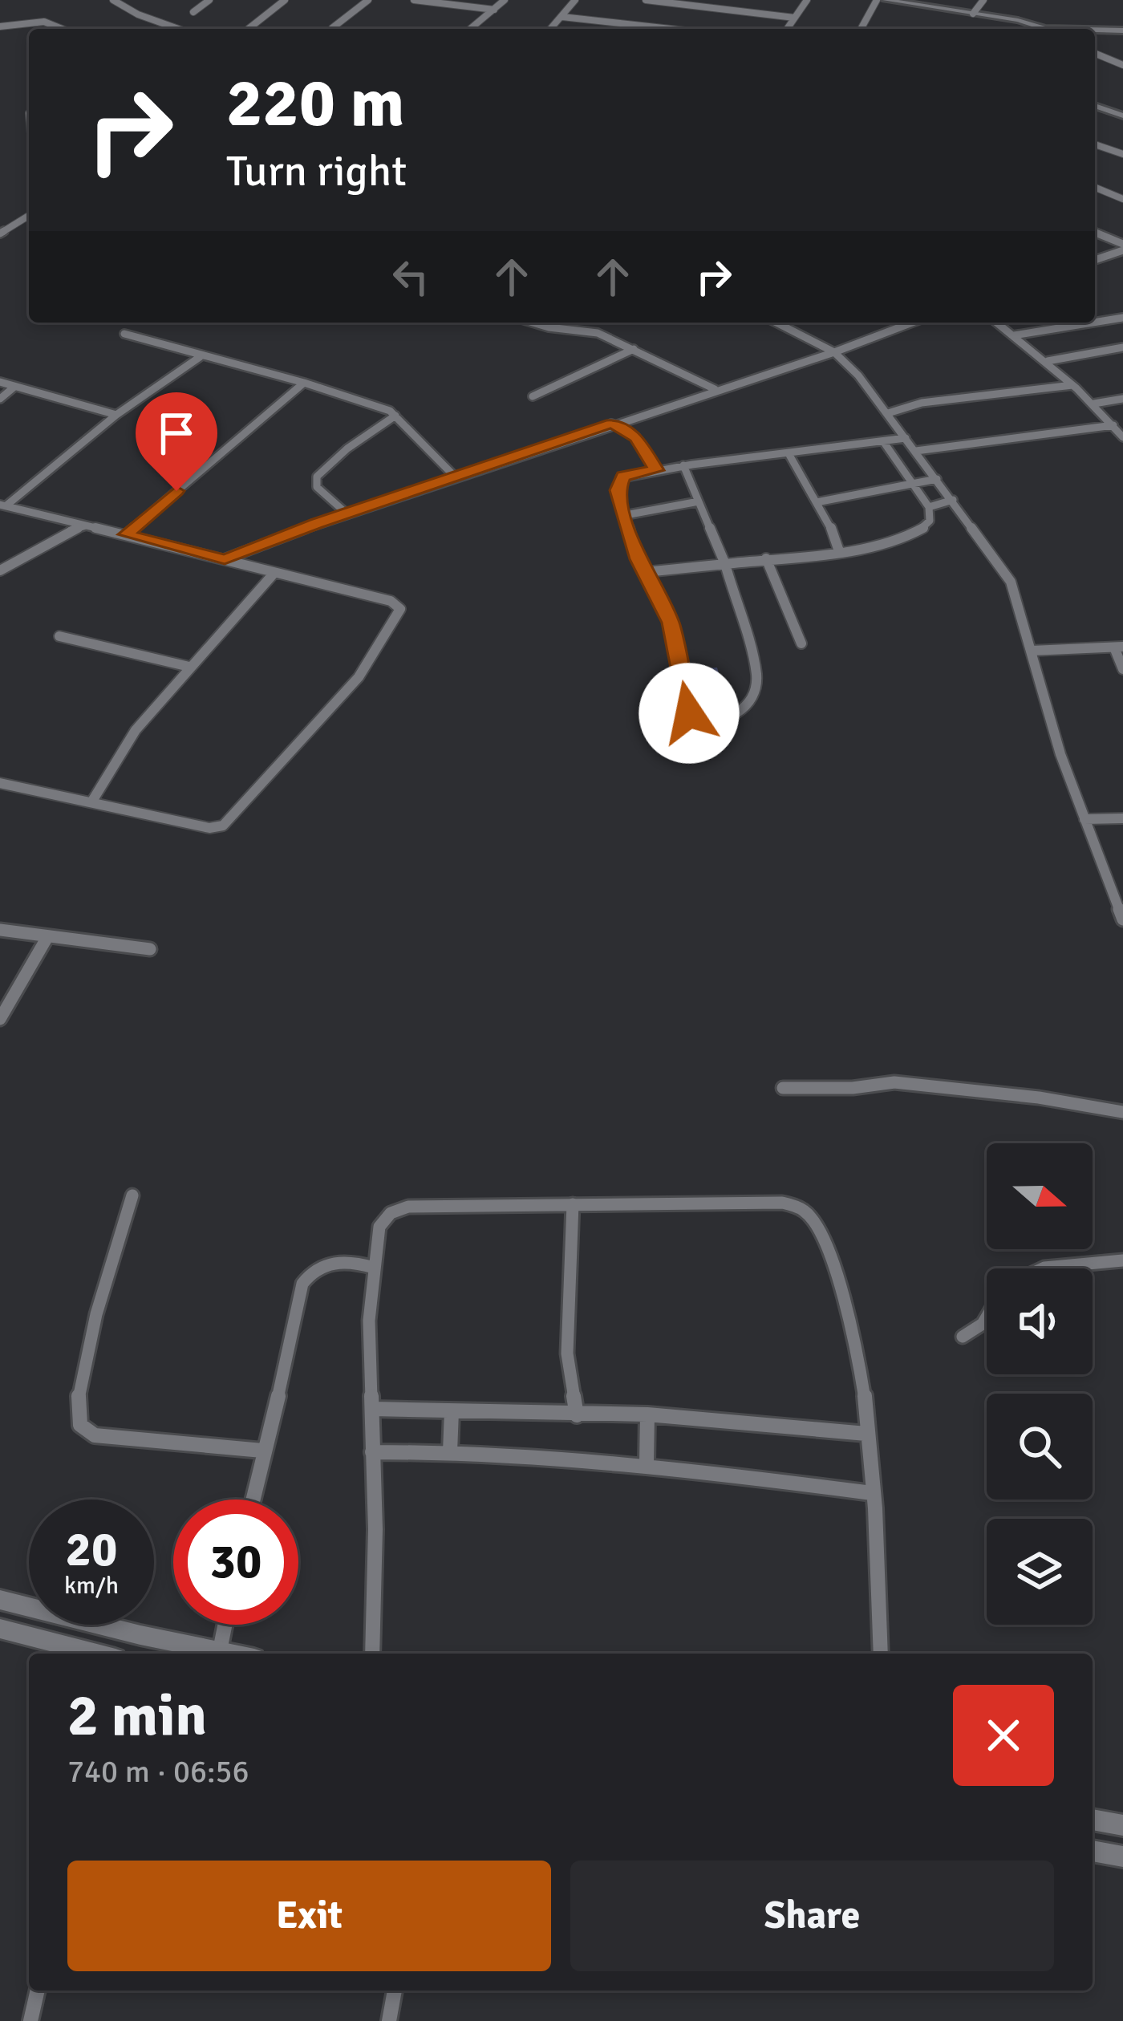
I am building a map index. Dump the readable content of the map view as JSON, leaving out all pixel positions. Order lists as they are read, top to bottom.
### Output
{
  "north": "right",
  "page": {
    "turn": ["220 m", "Turn right"],
    "speed": "20 km/h",
    "limit": "30",
    "heading": ["2 min", "740 m · 06:56"],
    "buttons": ["Exit", "Share"]
  }
}
